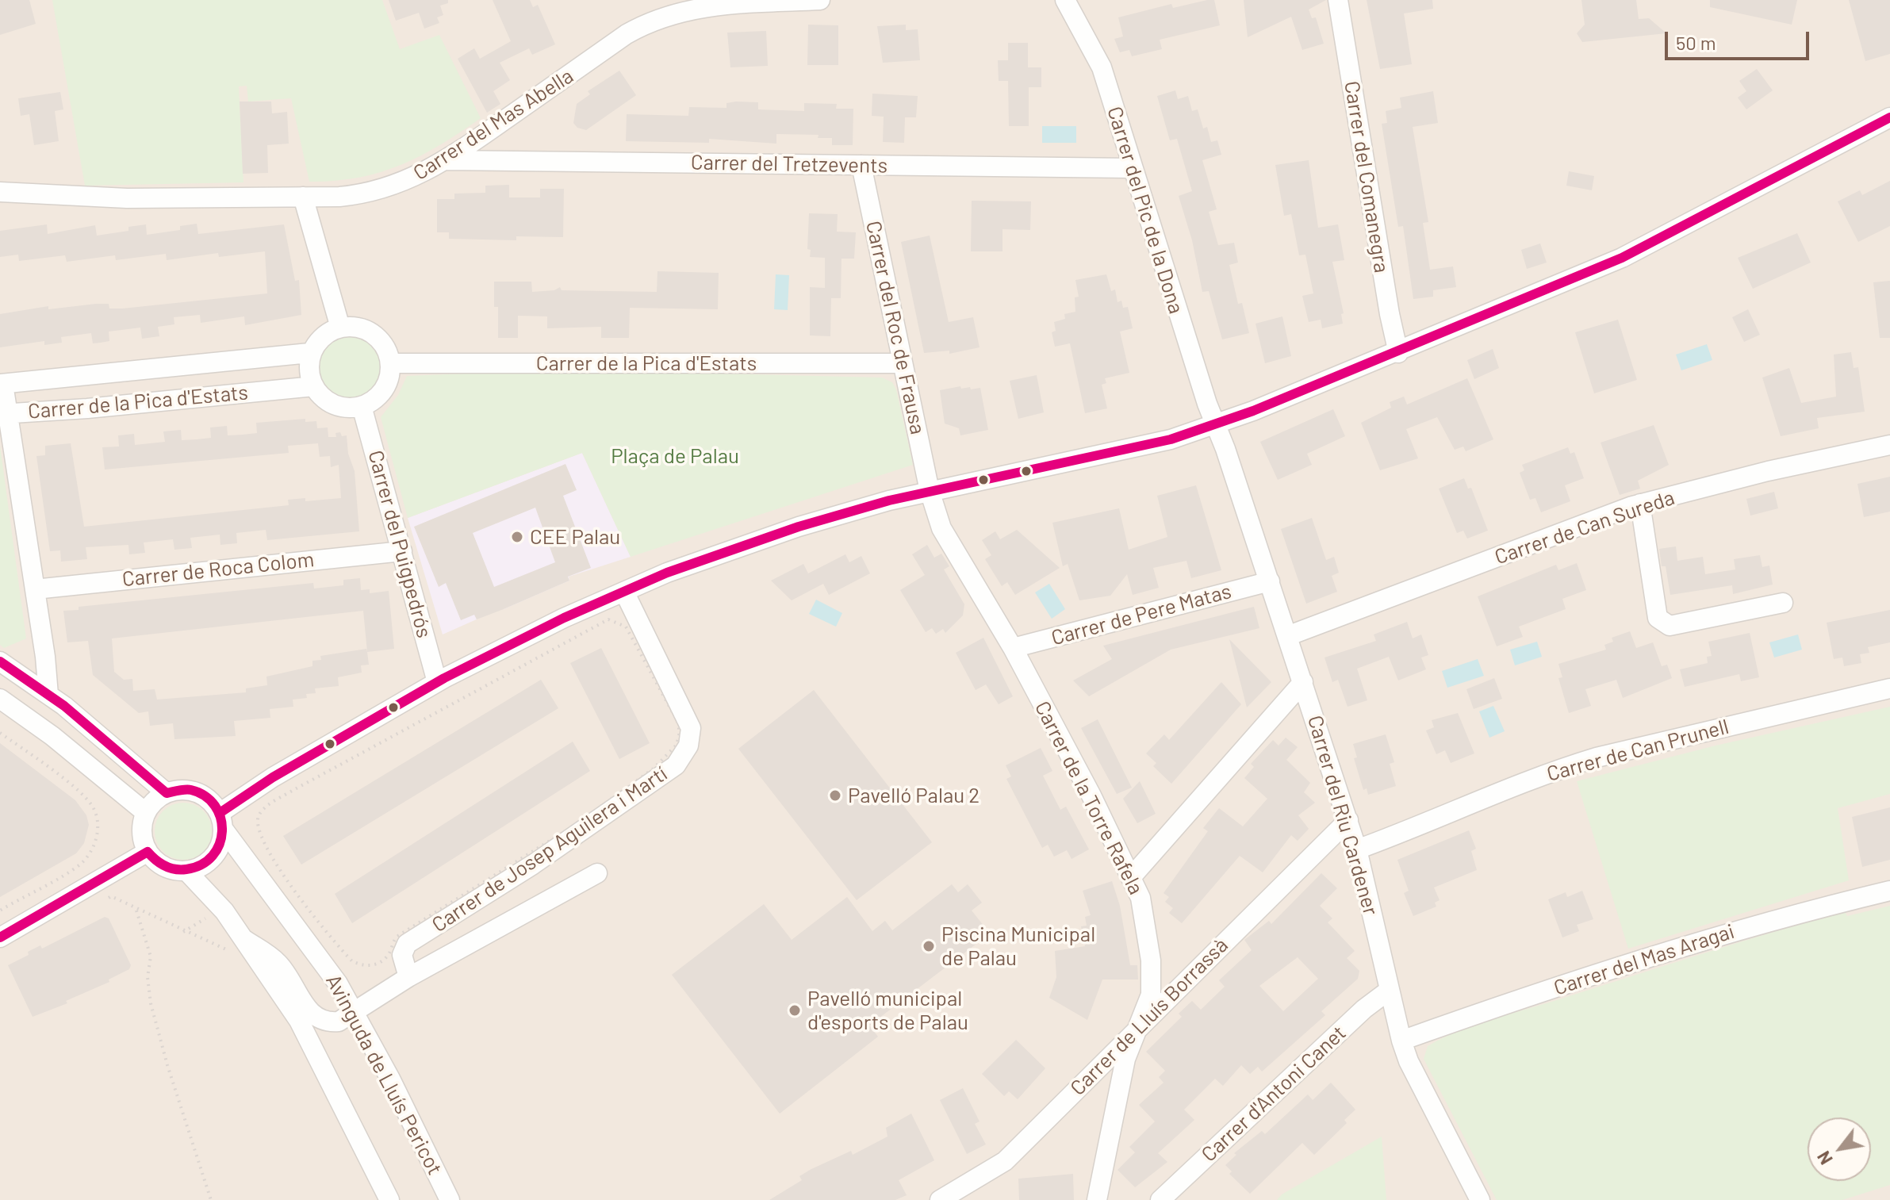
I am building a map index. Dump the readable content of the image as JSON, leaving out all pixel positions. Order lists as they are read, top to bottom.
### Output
{
  "streets": {
    "street": [
      "Carrer del Mas Abella",
      "Carrer del Tretzevents",
      "Carrer del Comanegra",
      "Carrer del Pic de la Dona",
      "Carrer del Roc de Frausa",
      "Carrer de la Pica d'Estats",
      "Carrer de Can Sureda",
      "Carrer del Puigpedrós",
      "Carrer de Roca Colom",
      "Carrer de Pere Matas",
      "Carrer de Can Prunell",
      "Carrer de la Torre Rafela",
      "Carrer del Riu Cardener",
      "Carrer de Josep Aguilera i Martí",
      "Carrer del Mas Aragai",
      "Carrer de Lluís Borrassà",
      "Avinguda de Lluís Pericot",
      "Carrer d'Antoni Canet"
    ]
  },
  "crossings": [
    ["Carrer del Mas Abella", "Carrer del Tretzevents"],
    ["Carrer del Tretzevents", "Carrer del Pic de la Dona"],
    ["Carrer del Tretzevents", "Carrer del Roc de Frausa"],
    ["Carrer del Pic de la Dona", "Carrer del Riu Cardener"],
    ["Carrer del Roc de Frausa", "Carrer de la Pica d'Estats"],
    ["Carrer del Roc de Frausa", "Carrer de la Torre Rafela"],
    ["Carrer de la Pica d'Estats", "Carrer del Puigpedrós"],
    ["Carrer de Can Sureda", "Carrer del Riu Cardener"],
    ["Carrer del Puigpedrós", "Carrer de Roca Colom"],
    ["Carrer de Pere Matas", "Carrer de la Torre Rafela"],
    ["Carrer de Pere Matas", "Carrer del Riu Cardener"],
    ["Carrer de Can Prunell", "Carrer del Riu Cardener"],
    ["Carrer de la Torre Rafela", "Carrer de Lluís Borrassà"],
    ["Carrer del Riu Cardener", "Carrer del Mas Aragai"],
    ["Carrer del Riu Cardener", "Carrer de Lluís Borrassà"],
    ["Carrer del Riu Cardener", "Carrer d'Antoni Canet"]
  ],
  "parks": ["Plaça de Palau"],
  "places": [
    "CEE Palau",
    "Pavelló Palau 2",
    "Piscina Municipal de Palau",
    "Pavelló municipal d'esports de Palau"
  ],
  "scale_bar": "50 m",
  "north": "bottom left"
}
